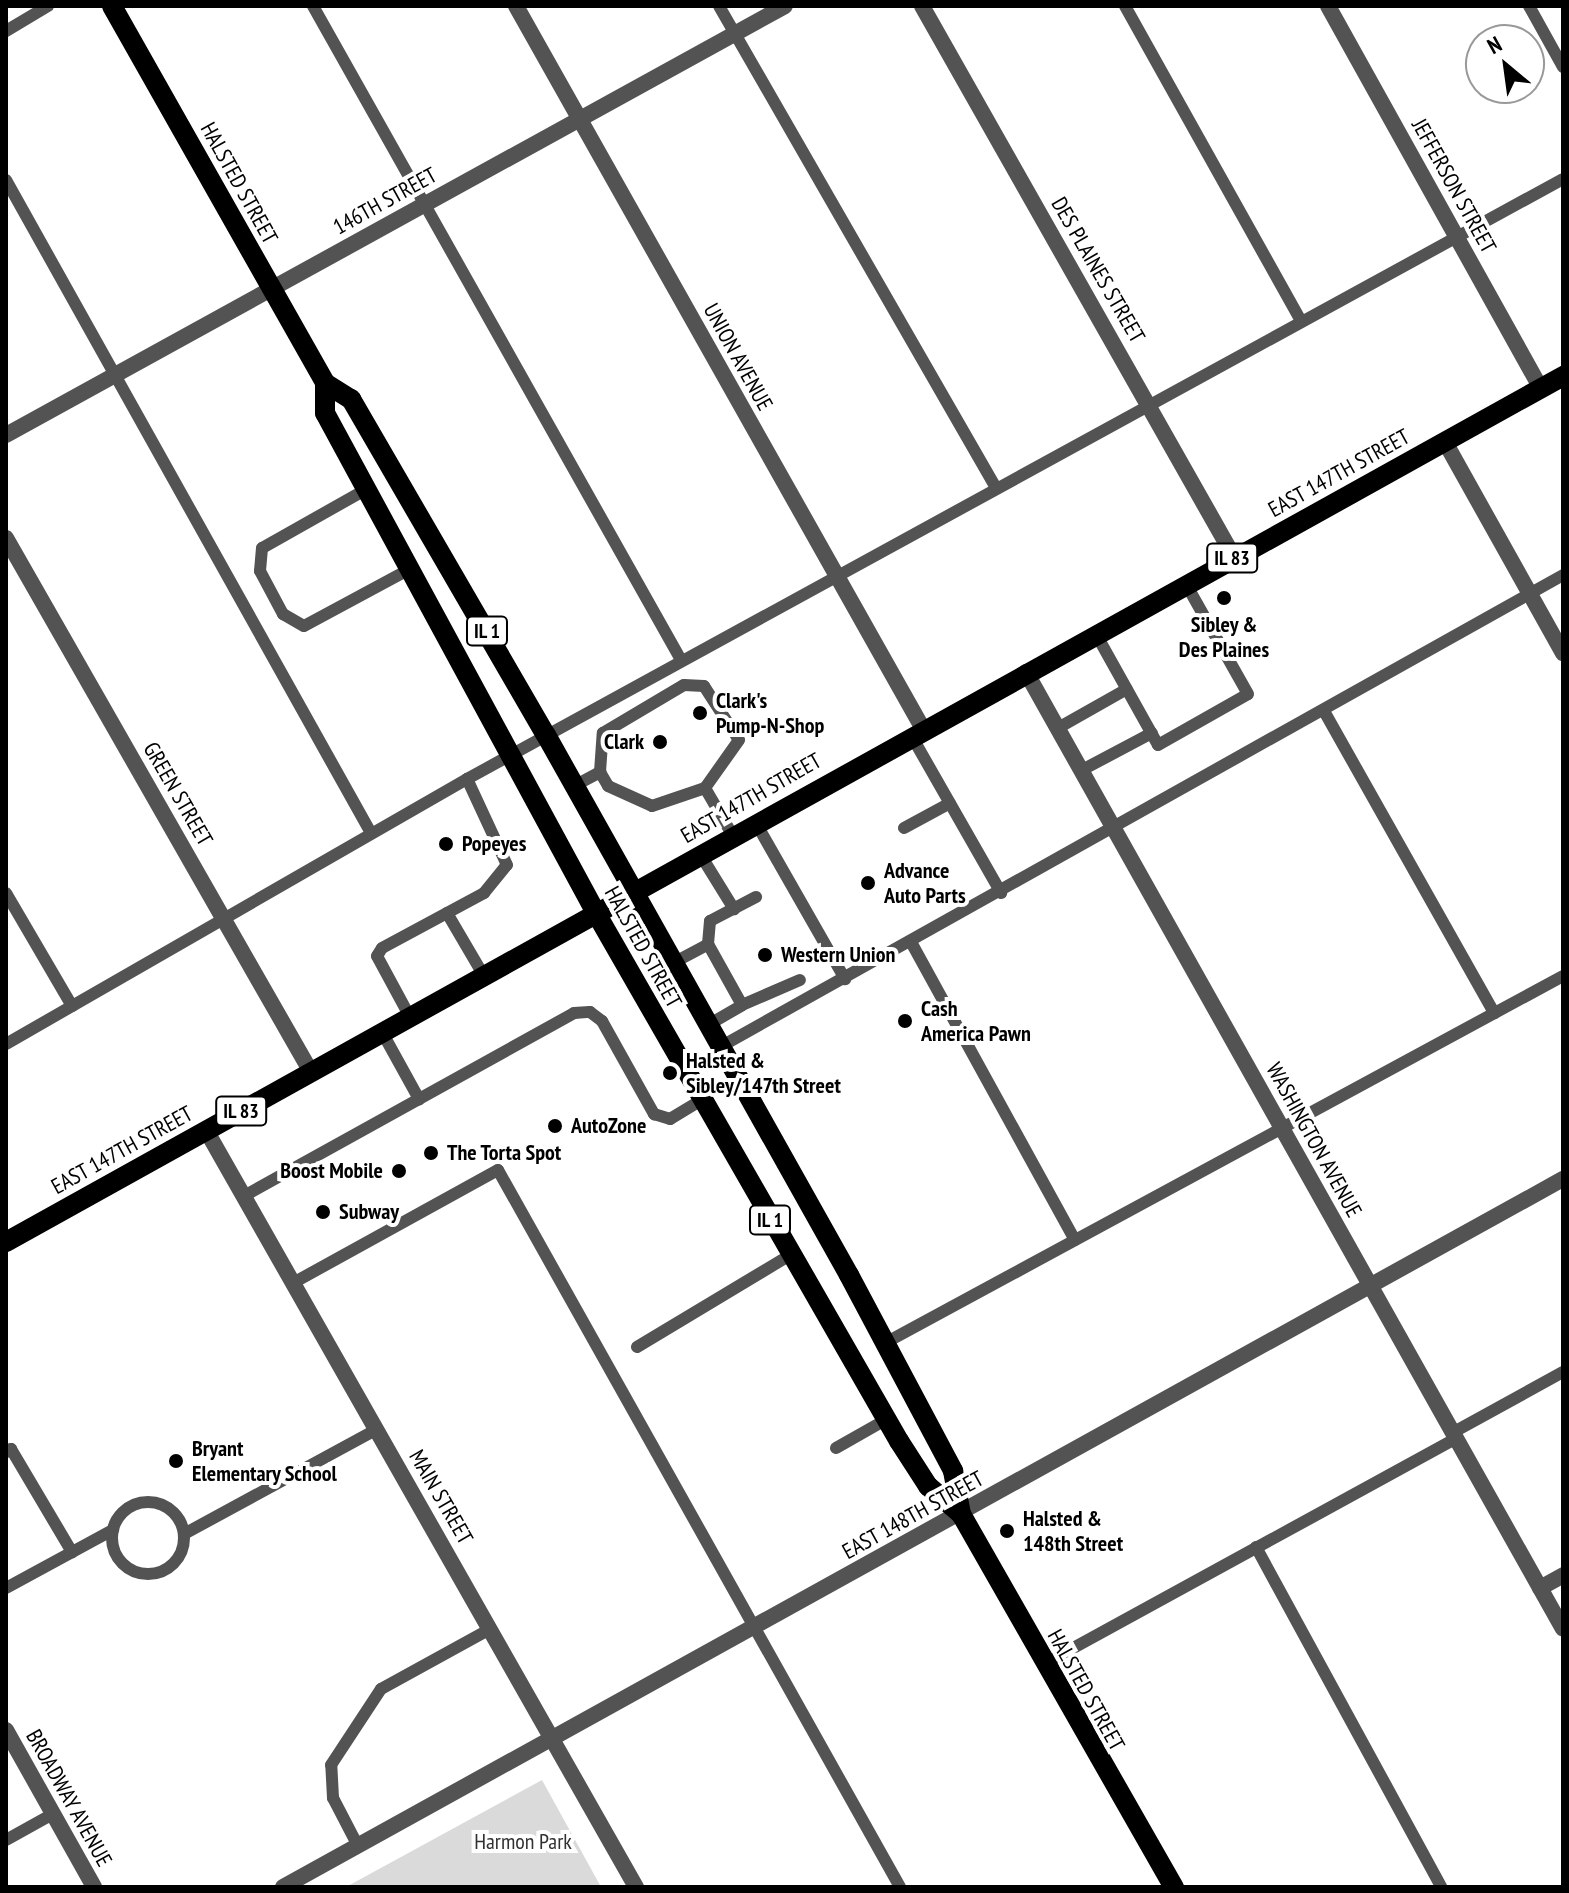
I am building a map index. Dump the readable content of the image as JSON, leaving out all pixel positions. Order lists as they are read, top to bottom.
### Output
{
  "streets": {
    "main road": [
      "HALSTED STREET",
      "EAST 147TH STREET",
      "IL 83",
      "IL 1"
    ],
    "street": [
      "JEFFERSON STREET",
      "146TH STREET",
      "DES PLAINES STREET",
      "UNION AVENUE",
      "GREEN STREET",
      "WASHINGTON AVENUE",
      "MAIN STREET",
      "EAST 148TH STREET",
      "BROADWAY AVENUE"
    ]
  },
  "crossings": [
    ["HALSTED STREET", "146TH STREET"],
    ["HALSTED STREET", "EAST 147TH STREET"],
    ["HALSTED STREET", "EAST 148TH STREET"],
    ["JEFFERSON STREET", "EAST 147TH STREET"],
    ["146TH STREET", "UNION AVENUE"],
    ["DES PLAINES STREET", "EAST 147TH STREET"],
    ["UNION AVENUE", "EAST 147TH STREET"],
    ["EAST 147TH STREET", "GREEN STREET"],
    ["EAST 147TH STREET", "WASHINGTON AVENUE"],
    ["EAST 147TH STREET", "MAIN STREET"],
    ["WASHINGTON AVENUE", "EAST 148TH STREET"],
    ["MAIN STREET", "EAST 148TH STREET"]
  ],
  "parks": ["Harmon Park"],
  "places": [
    "Sibley & Des Plaines",
    "Clark's Pump-N-Shop",
    "Clark",
    "Popeyes",
    "Advance Auto Parts",
    "Western Union",
    "Cash America Pawn",
    "Halsted & Sibley/147th Street",
    "AutoZone",
    "The Torta Spot",
    "Boost Mobile",
    "Subway",
    "Bryant Elementary School",
    "Halsted & 148th Street"
  ],
  "north": "top left"
}
